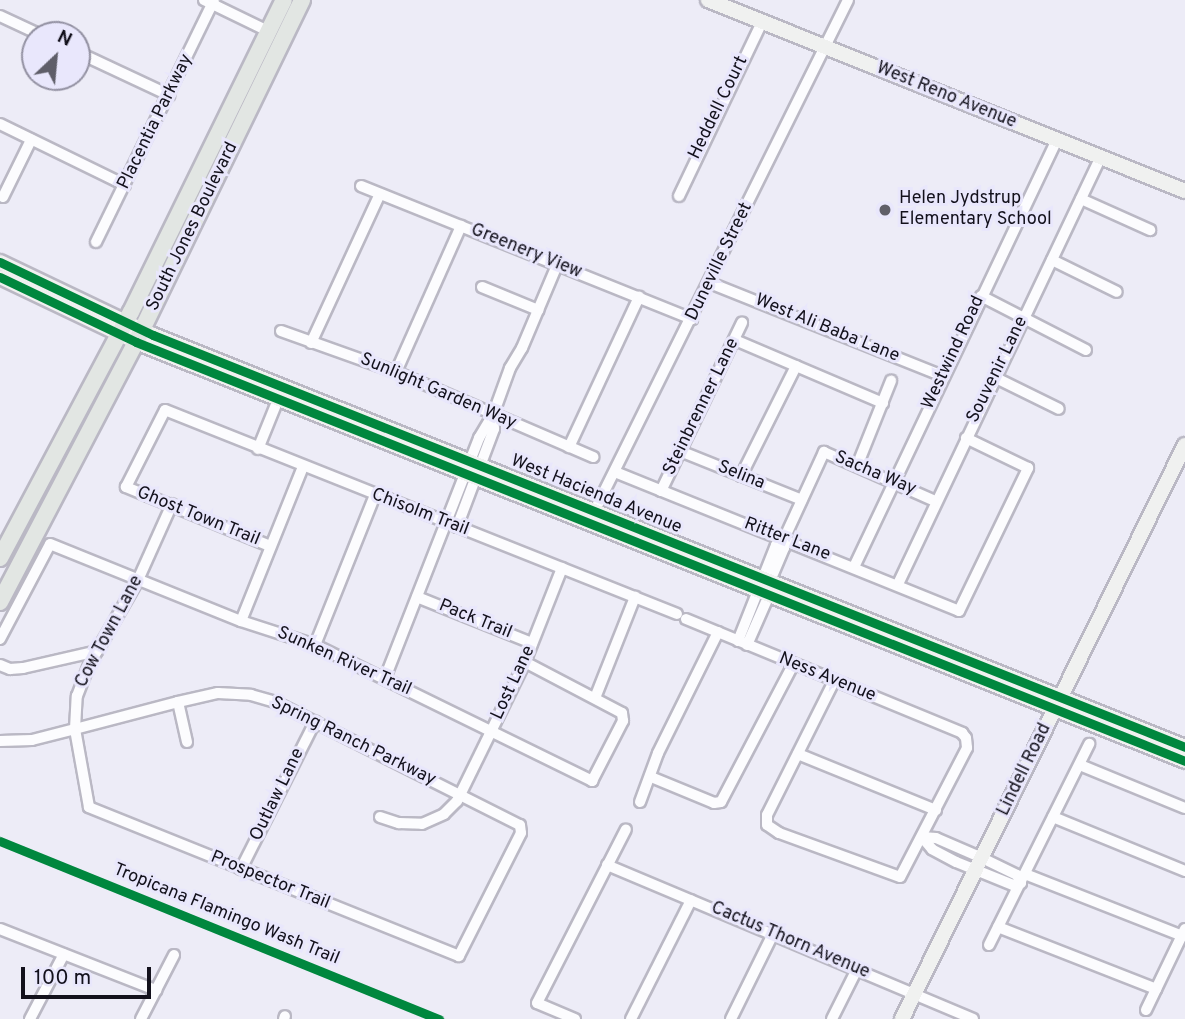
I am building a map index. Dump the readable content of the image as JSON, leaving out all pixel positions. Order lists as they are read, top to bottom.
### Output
{
  "streets": {
    "main road": [
      "West Reno Avenue",
      "South Jones Boulevard",
      "West Hacienda Avenue",
      "Lindell Road"
    ],
    "street": [
      "Heddell Court",
      "Placentia Parkway",
      "Greenery View",
      "Duneville Street",
      "West Ali Baba Lane",
      "Westwind Road",
      "Souvenir Lane",
      "Sunlight Garden Way",
      "Steinbrenner Lane",
      "Sacha Way",
      "Selina",
      "Chisolm Trail",
      "Ghost Town Trail",
      "Ritter Lane",
      "Pack Trail",
      "Cow Town Lane",
      "Sunken River Trail",
      "Ness Avenue",
      "Lost Lane",
      "Spring Ranch Parkway",
      "Outlaw Lane",
      "Prospector Trail",
      "Cactus Thorn Avenue"
    ],
    "cycle path": ["Tropicana Flamingo Wash Trail"]
  },
  "crossings": [
    ["West Reno Avenue", "Heddell Court"],
    ["West Reno Avenue", "Duneville Street"],
    ["West Reno Avenue", "Westwind Road"],
    ["West Reno Avenue", "Souvenir Lane"],
    ["South Jones Boulevard", "West Hacienda Avenue"],
    ["Greenery View", "Duneville Street"],
    ["Duneville Street", "West Ali Baba Lane"],
    ["Duneville Street", "West Hacienda Avenue"],
    ["Duneville Street", "Ritter Lane"],
    ["West Ali Baba Lane", "Westwind Road"],
    ["Westwind Road", "Sacha Way"],
    ["Westwind Road", "Ritter Lane"],
    ["Souvenir Lane", "Sacha Way"],
    ["Souvenir Lane", "Ritter Lane"],
    ["Steinbrenner Lane", "Selina"],
    ["Steinbrenner Lane", "Ritter Lane"],
    ["Sacha Way", "Selina"],
    ["Sacha Way", "West Hacienda Avenue"],
    ["Sacha Way", "Ritter Lane"],
    ["Sacha Way", "Ness Avenue"],
    ["West Hacienda Avenue", "Lindell Road"],
    ["Chisolm Trail", "Ghost Town Trail"],
    ["Chisolm Trail", "Ness Avenue"],
    ["Chisolm Trail", "Lost Lane"],
    ["Ghost Town Trail", "Cow Town Lane"],
    ["Pack Trail", "Lost Lane"],
    ["Cow Town Lane", "Sunken River Trail"],
    ["Cow Town Lane", "Spring Ranch Parkway"],
    ["Cow Town Lane", "Prospector Trail"],
    ["Sunken River Trail", "Lost Lane"],
    ["Lost Lane", "Spring Ranch Parkway"],
    ["Spring Ranch Parkway", "Outlaw Lane"],
    ["Spring Ranch Parkway", "Prospector Trail"],
    ["Lindell Road", "Cactus Thorn Avenue"],
    ["Outlaw Lane", "Prospector Trail"]
  ],
  "places": ["Helen Jydstrup Elementary School"],
  "scale_bar": "100 m",
  "north": "top right"
}
